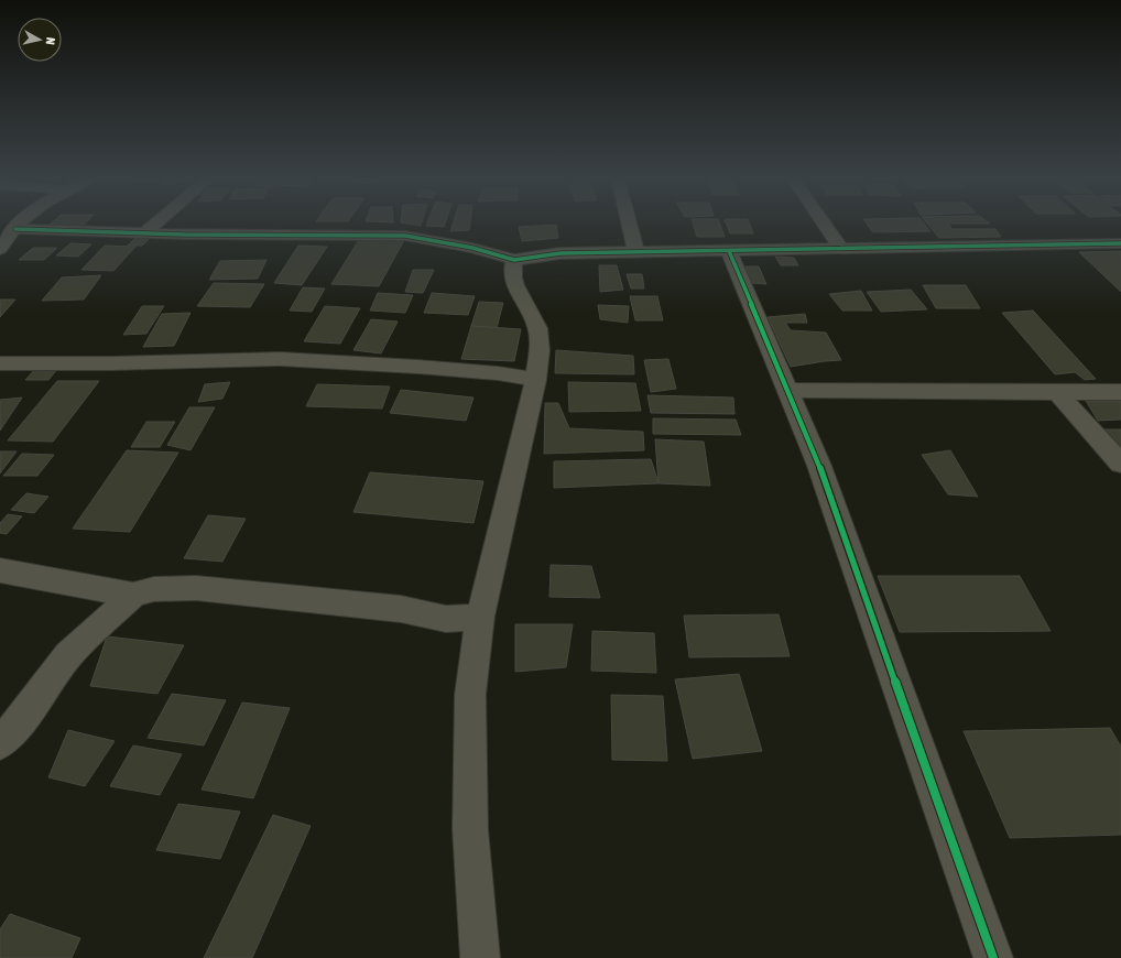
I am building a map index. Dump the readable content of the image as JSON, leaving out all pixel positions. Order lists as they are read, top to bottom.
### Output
{
  "north": "right"
}
